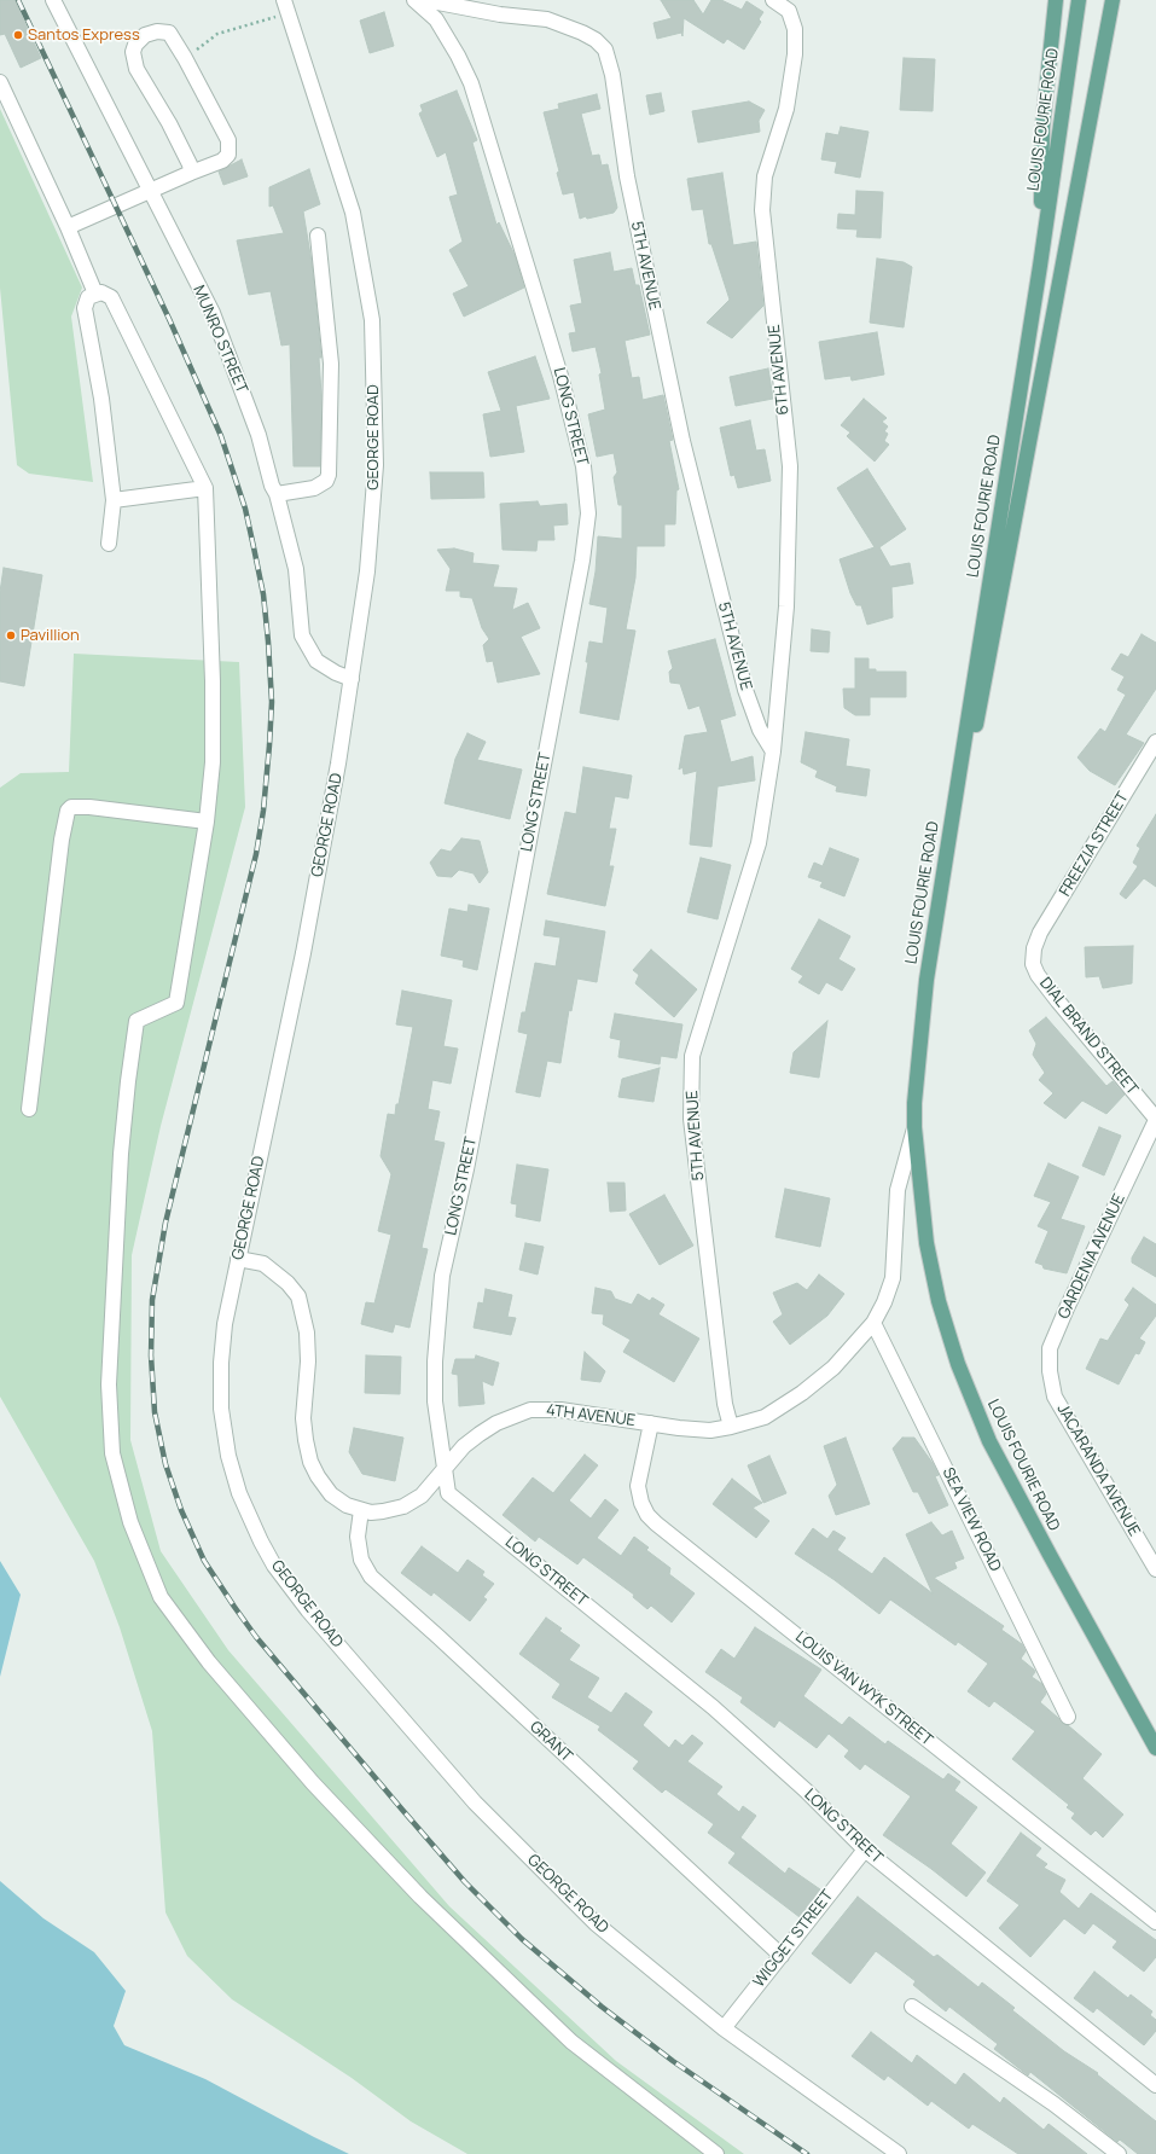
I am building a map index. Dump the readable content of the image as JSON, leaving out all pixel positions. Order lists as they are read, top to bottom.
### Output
{
  "streets": {
    "main road": ["LOUIS FOURIE ROAD"],
    "street": [
      "5TH AVENUE",
      "MUNRO STREET",
      "6TH AVENUE",
      "LONG STREET",
      "GEORGE ROAD",
      "FREEZIA STREET",
      "DIAL BRAND STREET",
      "GARDENIA AVENUE",
      "4TH AVENUE",
      "JACARANDA AVENUE",
      "SEA VIEW ROAD",
      "LOUIS VAN WYK STREET",
      "GRANT",
      "WIGGET STREET"
    ]
  },
  "crossings": [
    ["LOUIS FOURIE ROAD", "4TH AVENUE"],
    ["5TH AVENUE", "6TH AVENUE"],
    ["5TH AVENUE", "4TH AVENUE"],
    ["MUNRO STREET", "GEORGE ROAD"],
    ["LONG STREET", "4TH AVENUE"],
    ["LONG STREET", "WIGGET STREET"],
    ["GEORGE ROAD", "4TH AVENUE"],
    ["GEORGE ROAD", "WIGGET STREET"],
    ["FREEZIA STREET", "DIAL BRAND STREET"],
    ["DIAL BRAND STREET", "GARDENIA AVENUE"],
    ["GARDENIA AVENUE", "JACARANDA AVENUE"],
    ["4TH AVENUE", "SEA VIEW ROAD"],
    ["4TH AVENUE", "LOUIS VAN WYK STREET"],
    ["4TH AVENUE", "GRANT"],
    ["GRANT", "WIGGET STREET"]
  ],
  "places": ["Santos Express", "Pavillion"]
}
